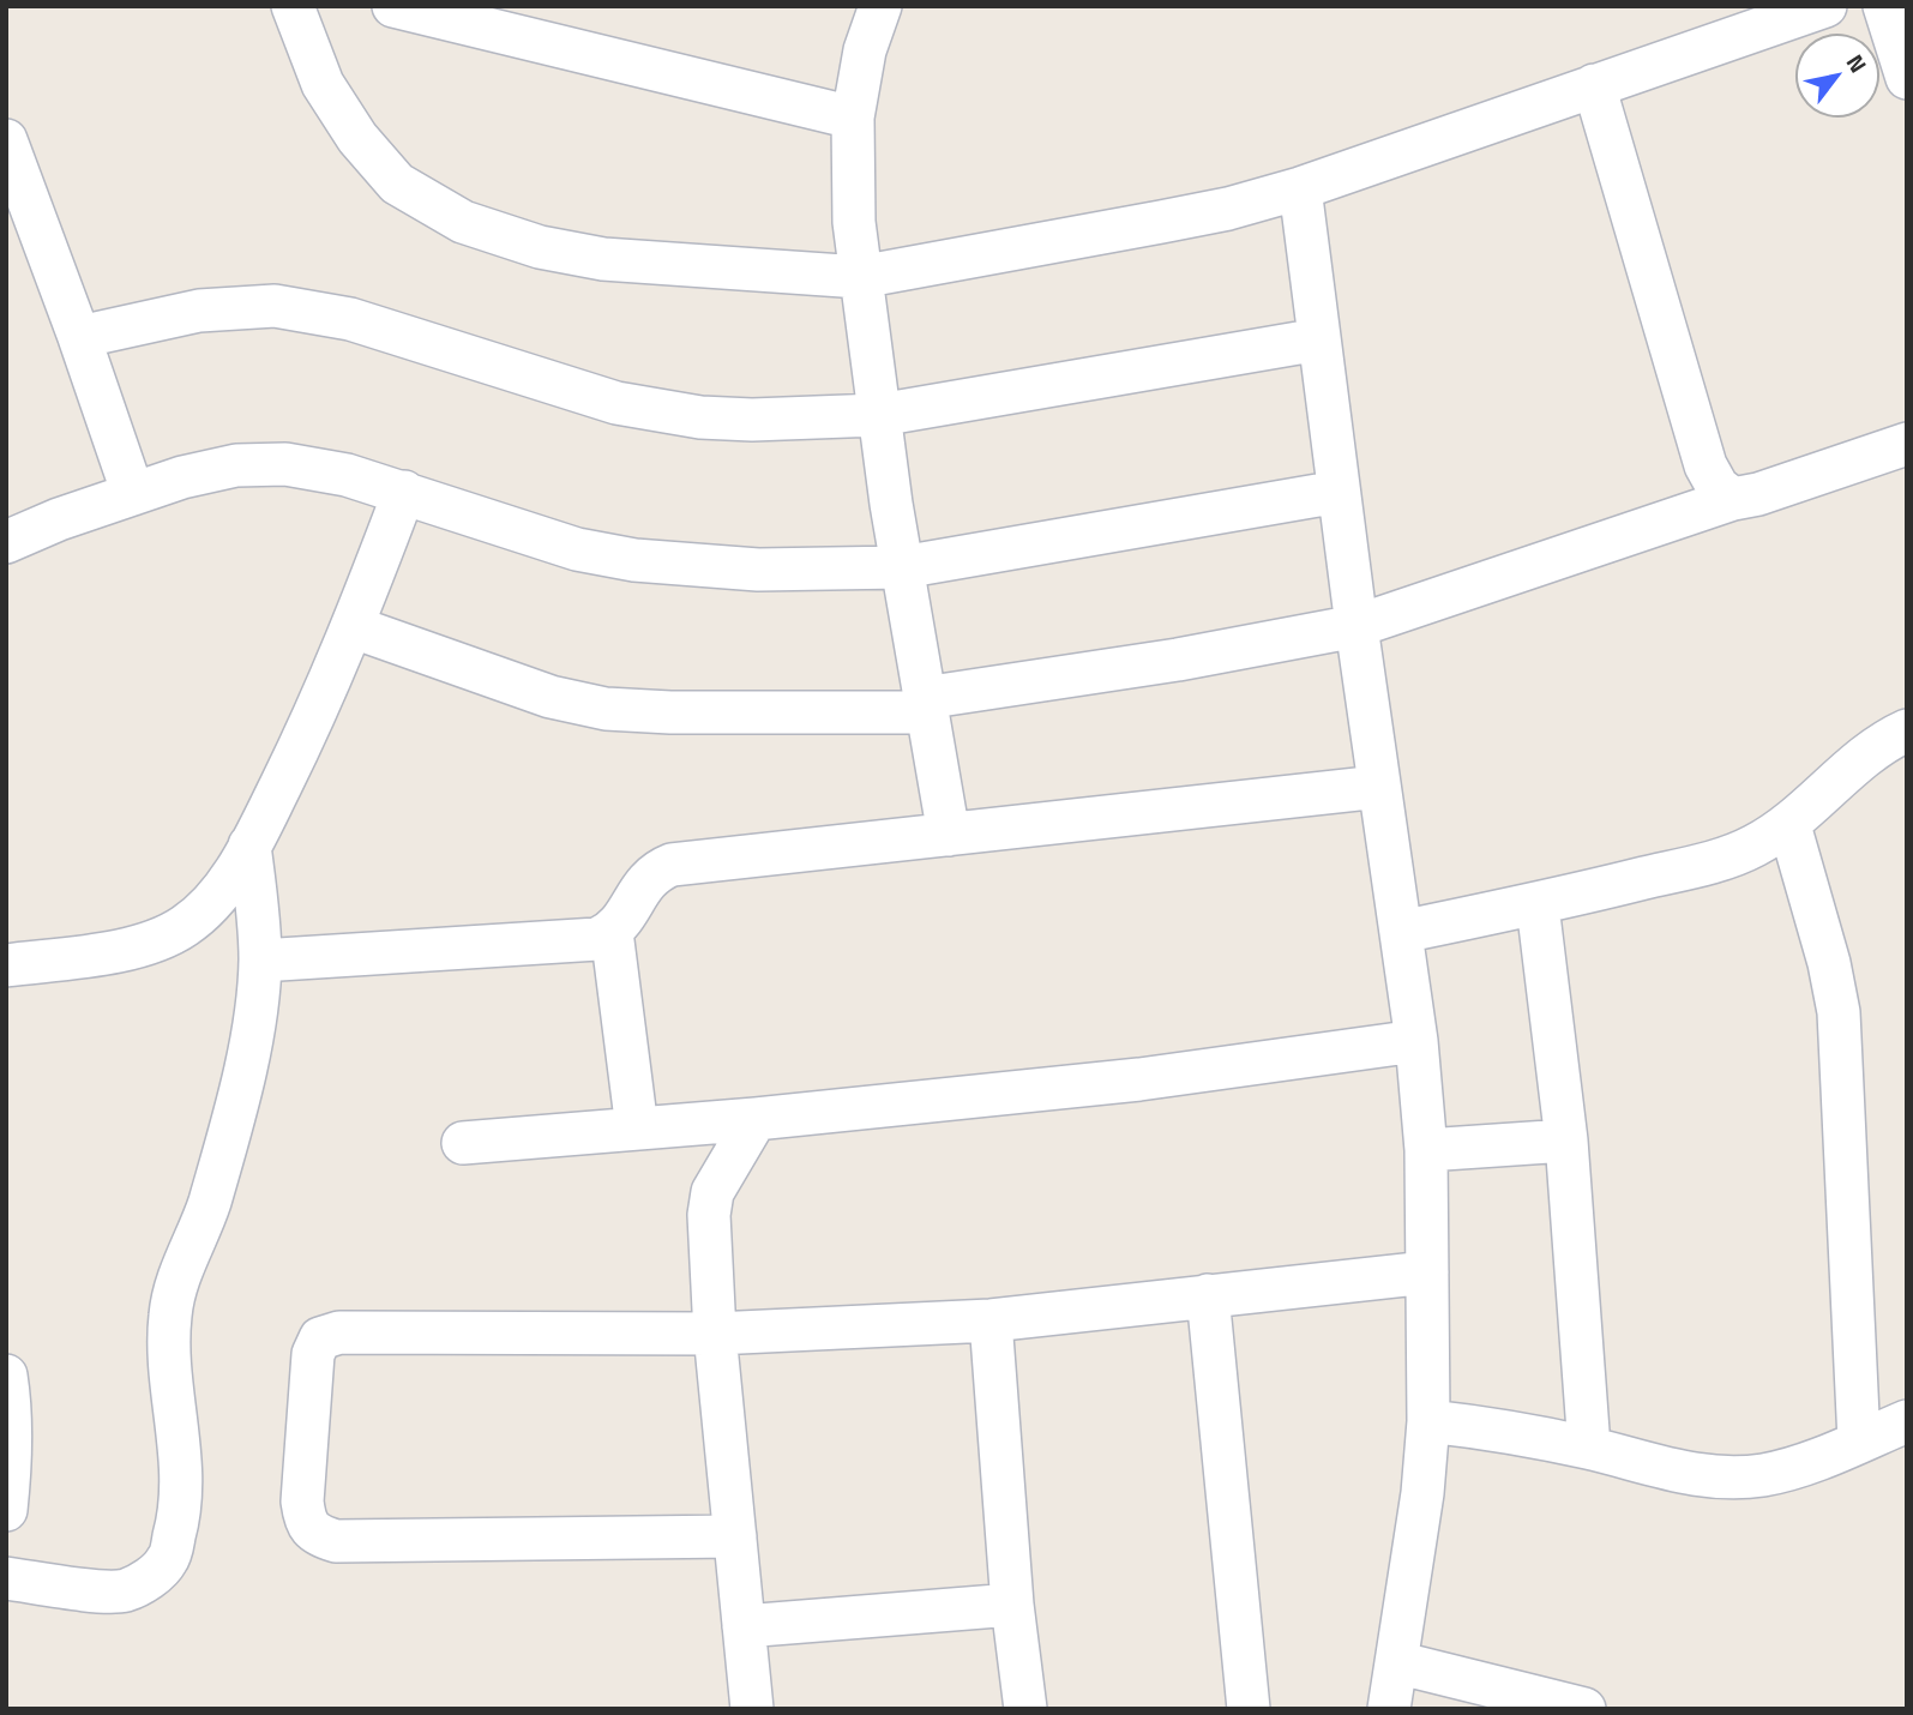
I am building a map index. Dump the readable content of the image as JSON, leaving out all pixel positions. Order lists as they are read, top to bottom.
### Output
{
  "north": "top right"
}
